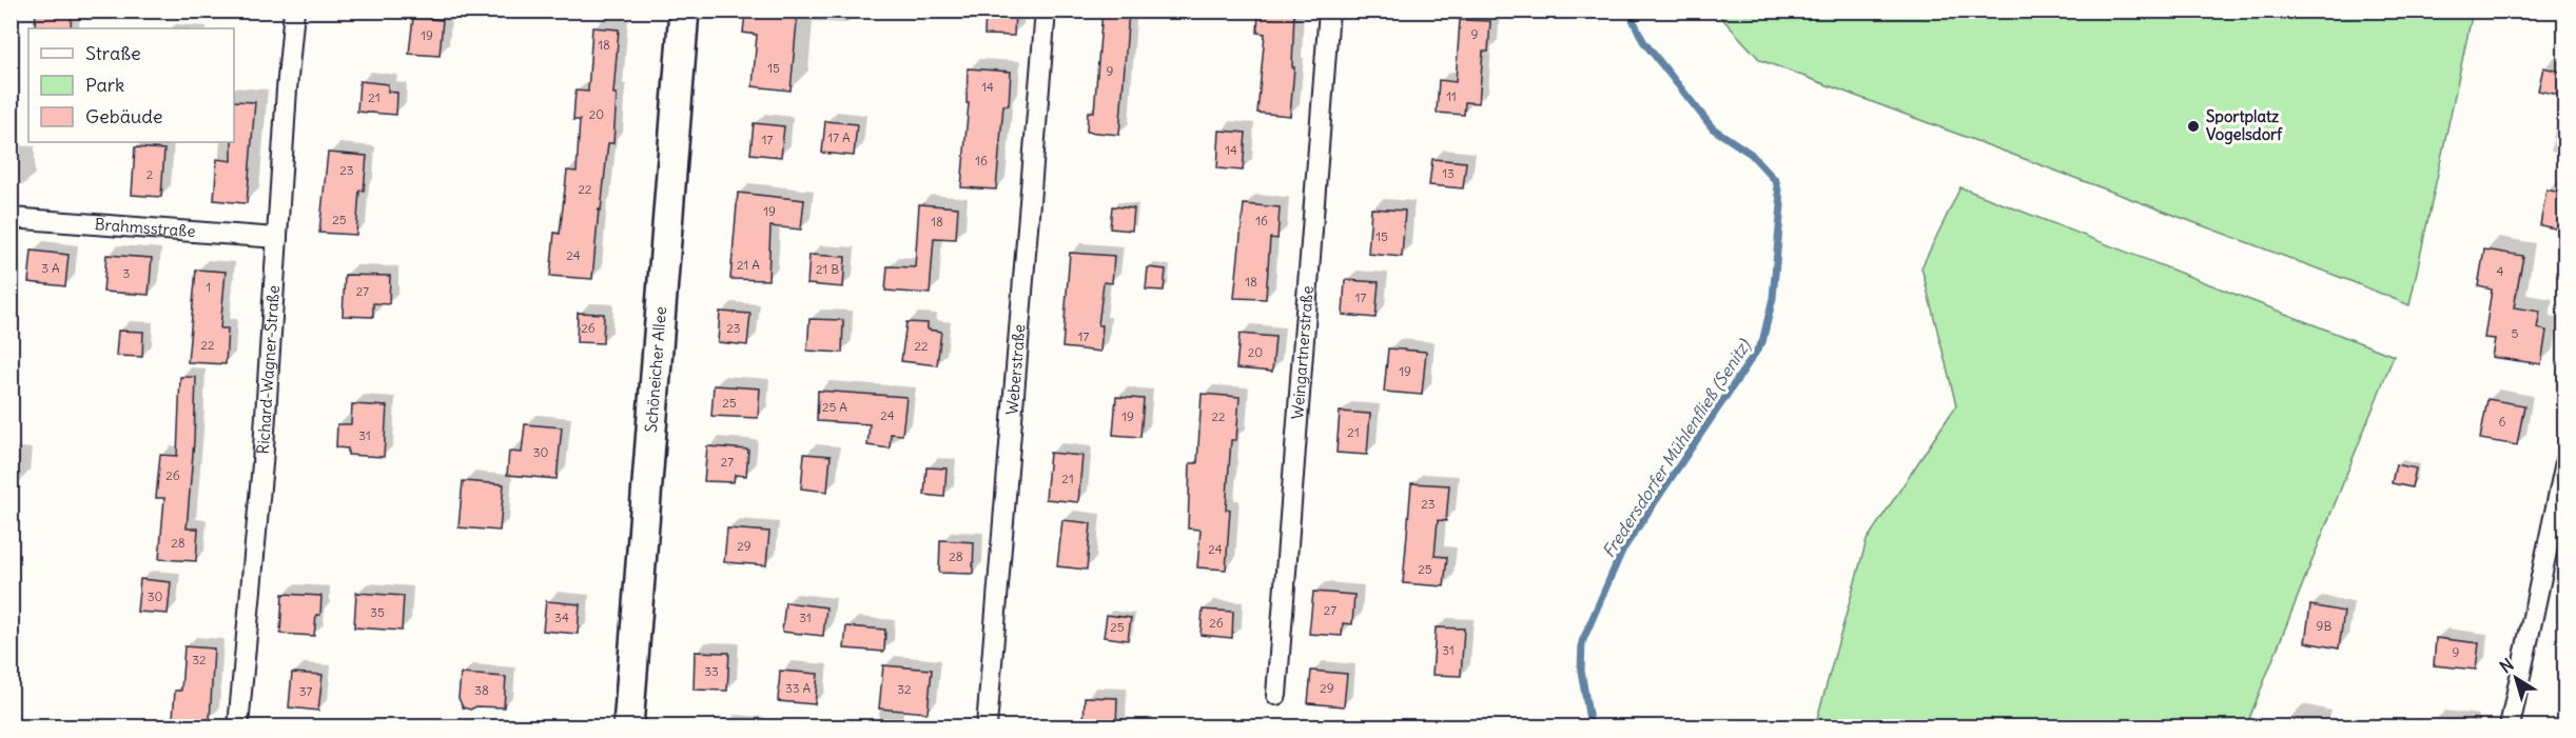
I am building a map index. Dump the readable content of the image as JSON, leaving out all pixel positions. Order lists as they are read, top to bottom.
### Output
{
  "streets": {
    "street": [
      "Brahmsstraße",
      "Weingartnerstraße",
      "Weberstraße",
      "Richard-Wagner-Straße",
      "Schöneicher Allee"
    ]
  },
  "crossings": [
    ["Brahmsstraße", "Richard-Wagner-Straße"]
  ],
  "water": ["Fredersdorfer Mühlenfließ (Senitz)"],
  "places": ["Sportplatz Vogelsdorf"],
  "house_numbers": [
    "9",
    "19",
    "18",
    "15",
    "9",
    "14",
    "11",
    "21",
    "20",
    "17 A",
    "17",
    "14",
    "16",
    "23",
    "13",
    "2",
    "22",
    "19",
    "25",
    "16",
    "18",
    "15",
    "24",
    "21 A",
    "3 A",
    "21 B",
    "4",
    "3",
    "18",
    "1",
    "27",
    "17",
    "26",
    "23",
    "5",
    "17",
    "22",
    "22",
    "20",
    "19",
    "25",
    "25 A",
    "24",
    "19",
    "22",
    "6",
    "21",
    "31",
    "30",
    "27",
    "26",
    "21",
    "23",
    "28",
    "29",
    "24",
    "28",
    "25",
    "30",
    "27",
    "35",
    "34",
    "31",
    "26",
    "9B",
    "25",
    "31",
    "9",
    "32",
    "33",
    "33 A",
    "29",
    "32",
    "38",
    "37"
  ],
  "legend": ["Straße", "Park", "Gebäude"],
  "north": "top left"
}
